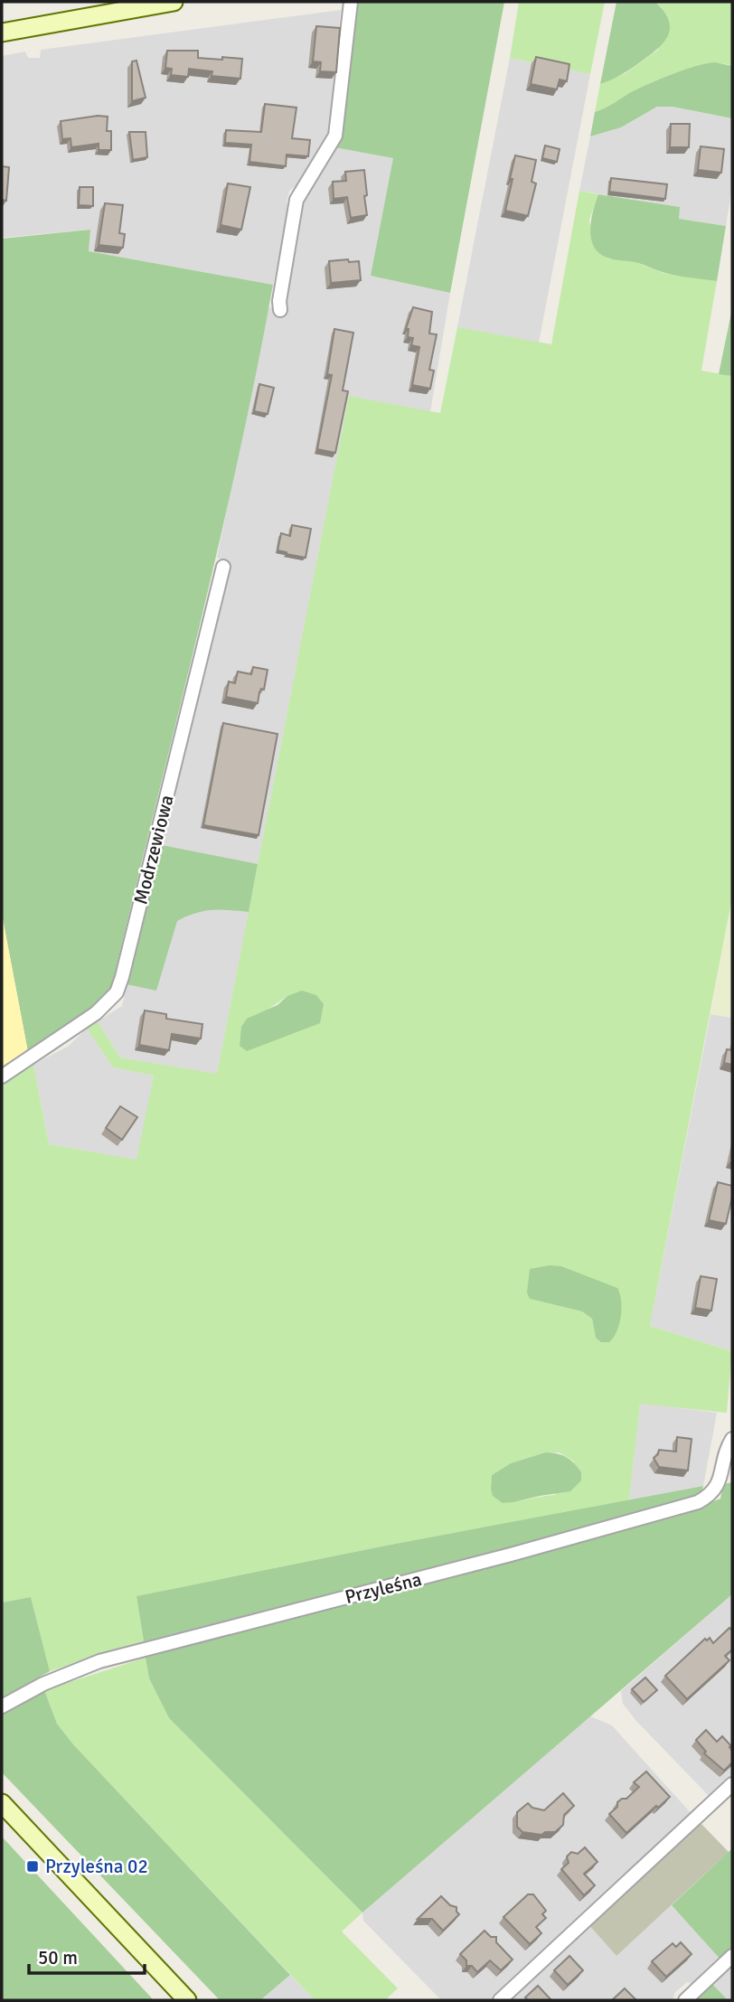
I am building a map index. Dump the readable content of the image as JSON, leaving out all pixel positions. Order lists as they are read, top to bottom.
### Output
{
  "streets": {
    "street": ["Modrzewiowa", "Przyleśna"]
  },
  "places": {
    "transit": ["Przyleśna 02"]
  },
  "scale_bar": "50 m"
}
